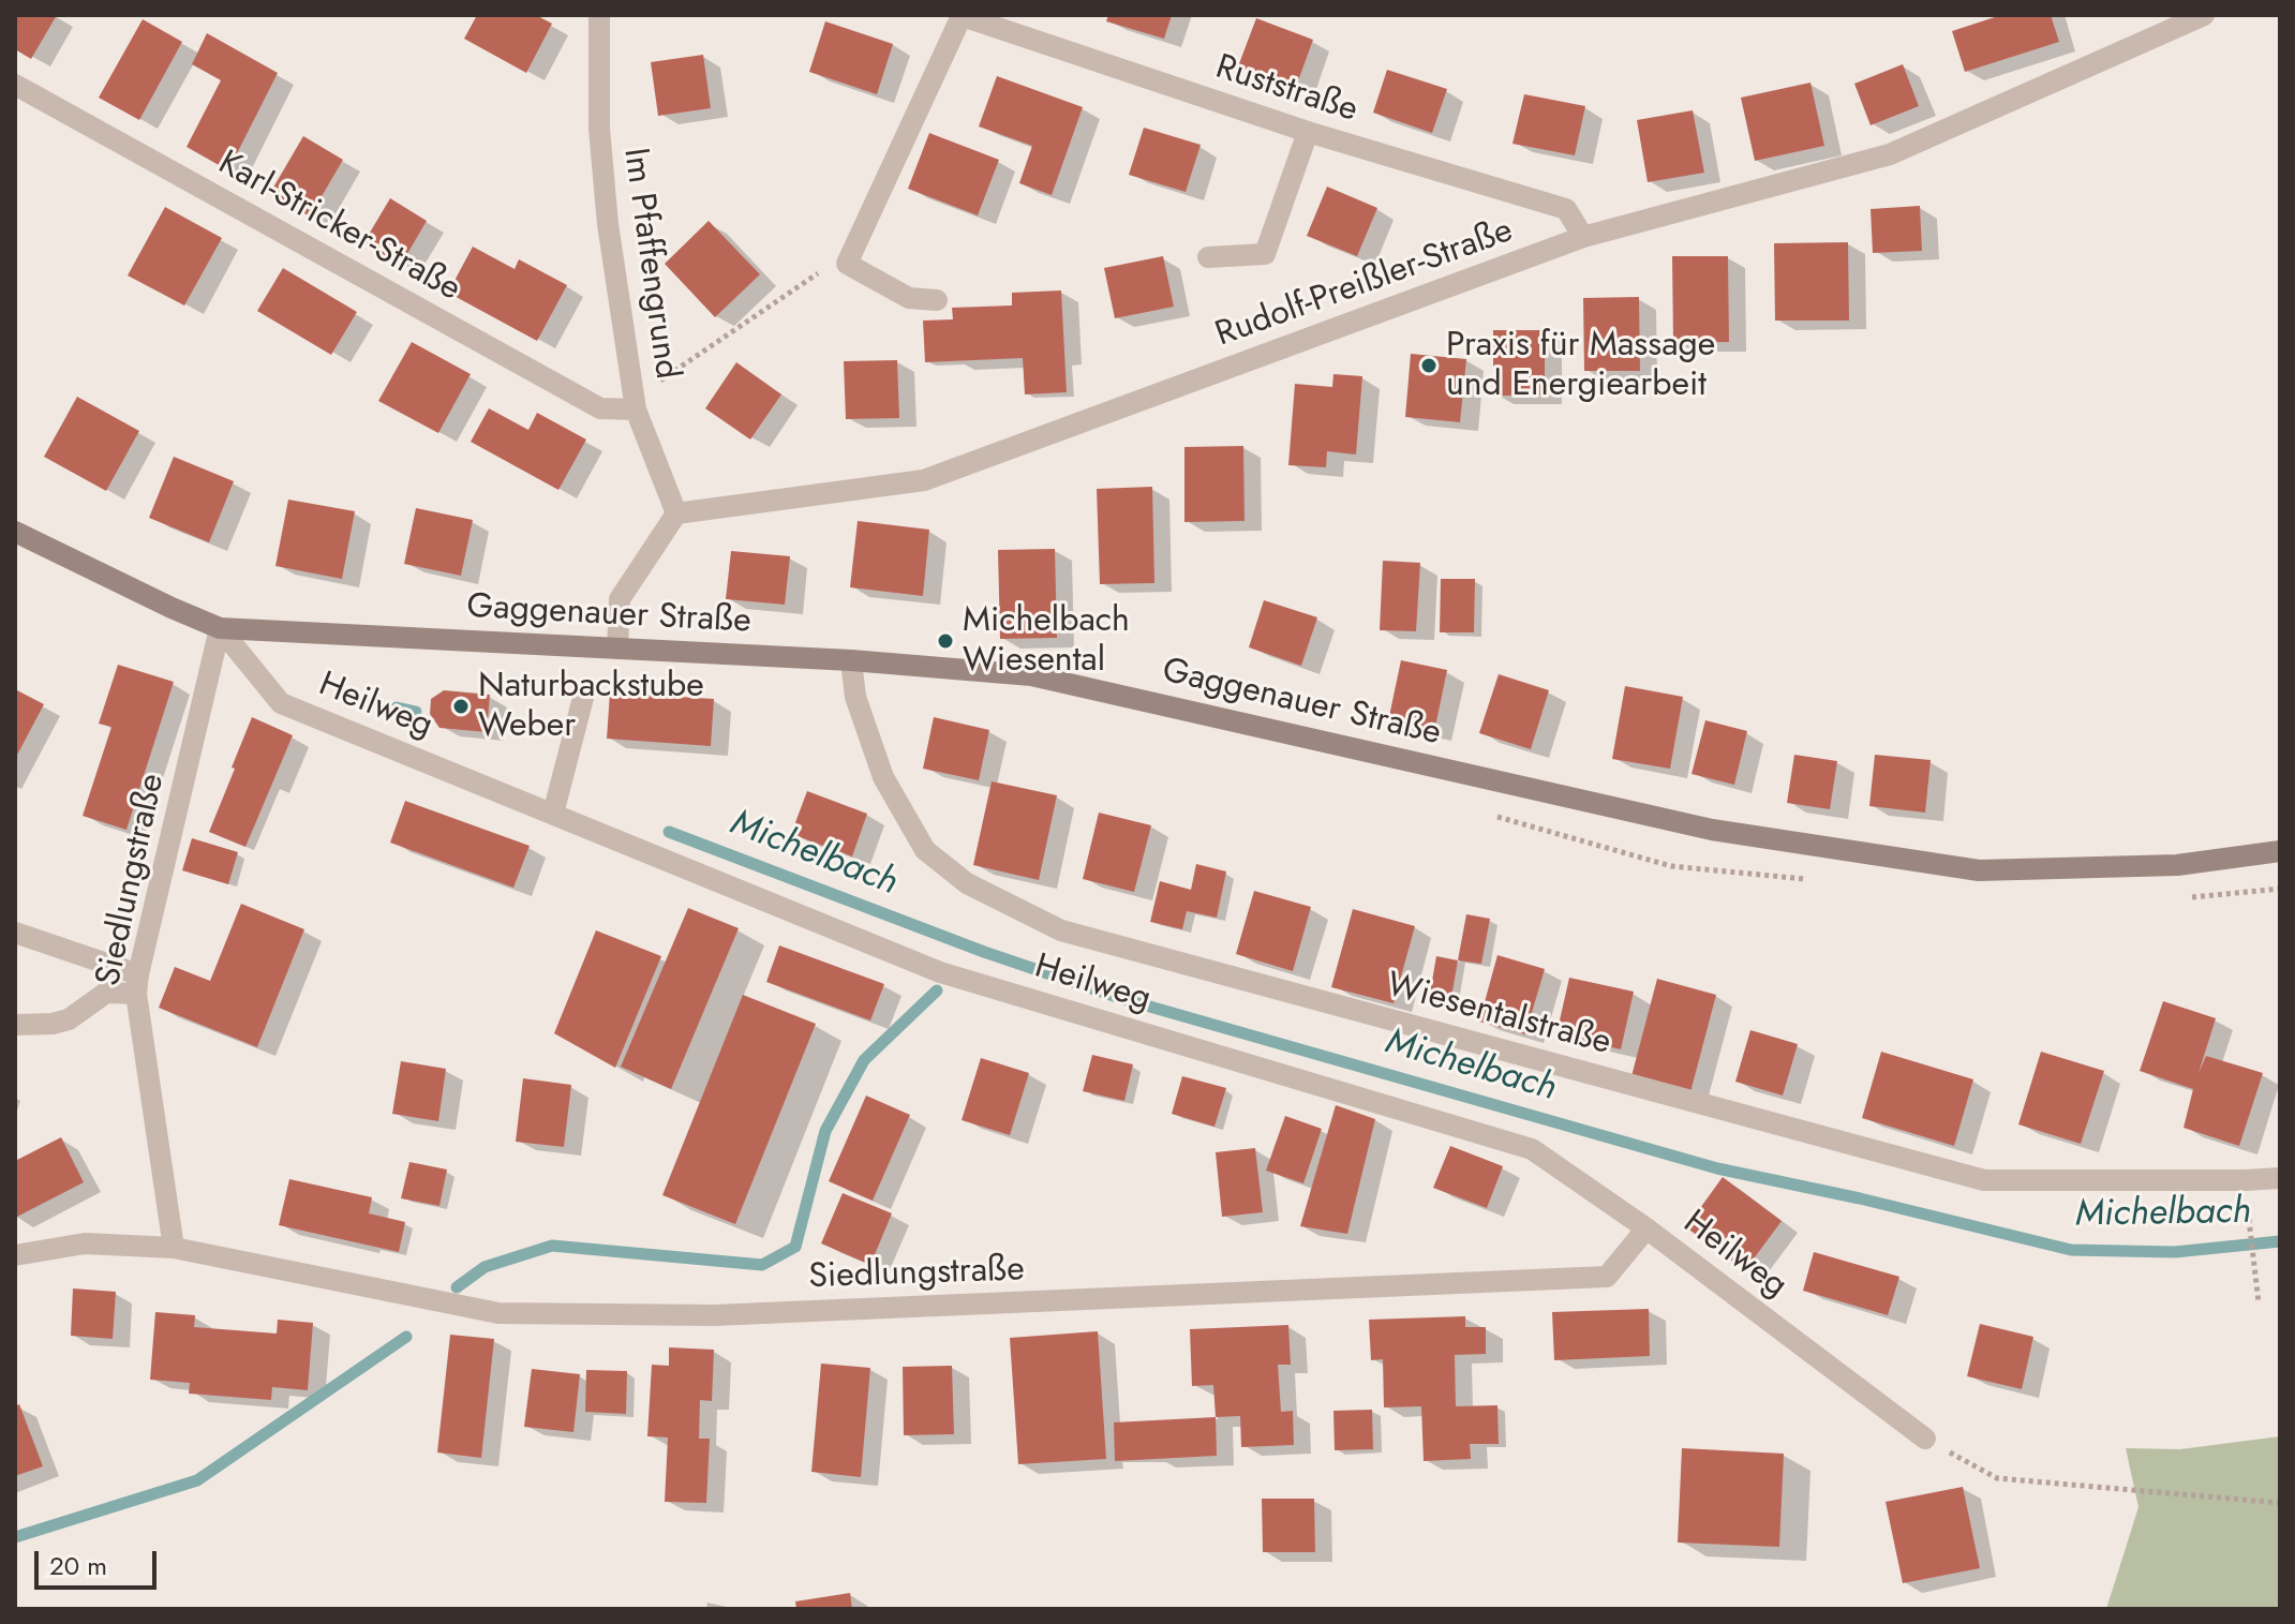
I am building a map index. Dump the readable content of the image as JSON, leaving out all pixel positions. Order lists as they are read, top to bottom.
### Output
{
  "streets": {
    "main road": ["Gaggenauer Straße"],
    "street": [
      "Ruststraße",
      "Karl-Stricker-Straße",
      "Im Pfaffengrund",
      "Rudolf-Preißler-Straße",
      "Heilweg",
      "Siedlungstraße",
      "Wiesentalstraße"
    ]
  },
  "crossings": [
    ["Ruststraße", "Rudolf-Preißler-Straße"],
    ["Karl-Stricker-Straße", "Im Pfaffengrund"],
    ["Im Pfaffengrund", "Rudolf-Preißler-Straße"],
    ["Gaggenauer Straße", "Heilweg"],
    ["Gaggenauer Straße", "Siedlungstraße"],
    ["Gaggenauer Straße", "Wiesentalstraße"],
    ["Heilweg", "Siedlungstraße"]
  ],
  "water": ["Michelbach"],
  "places": ["Praxis für Massage und Energiearbeit", "Michelbach Wiesental", "Naturbackstube Weber"],
  "scale_bar": "20 m"
}
